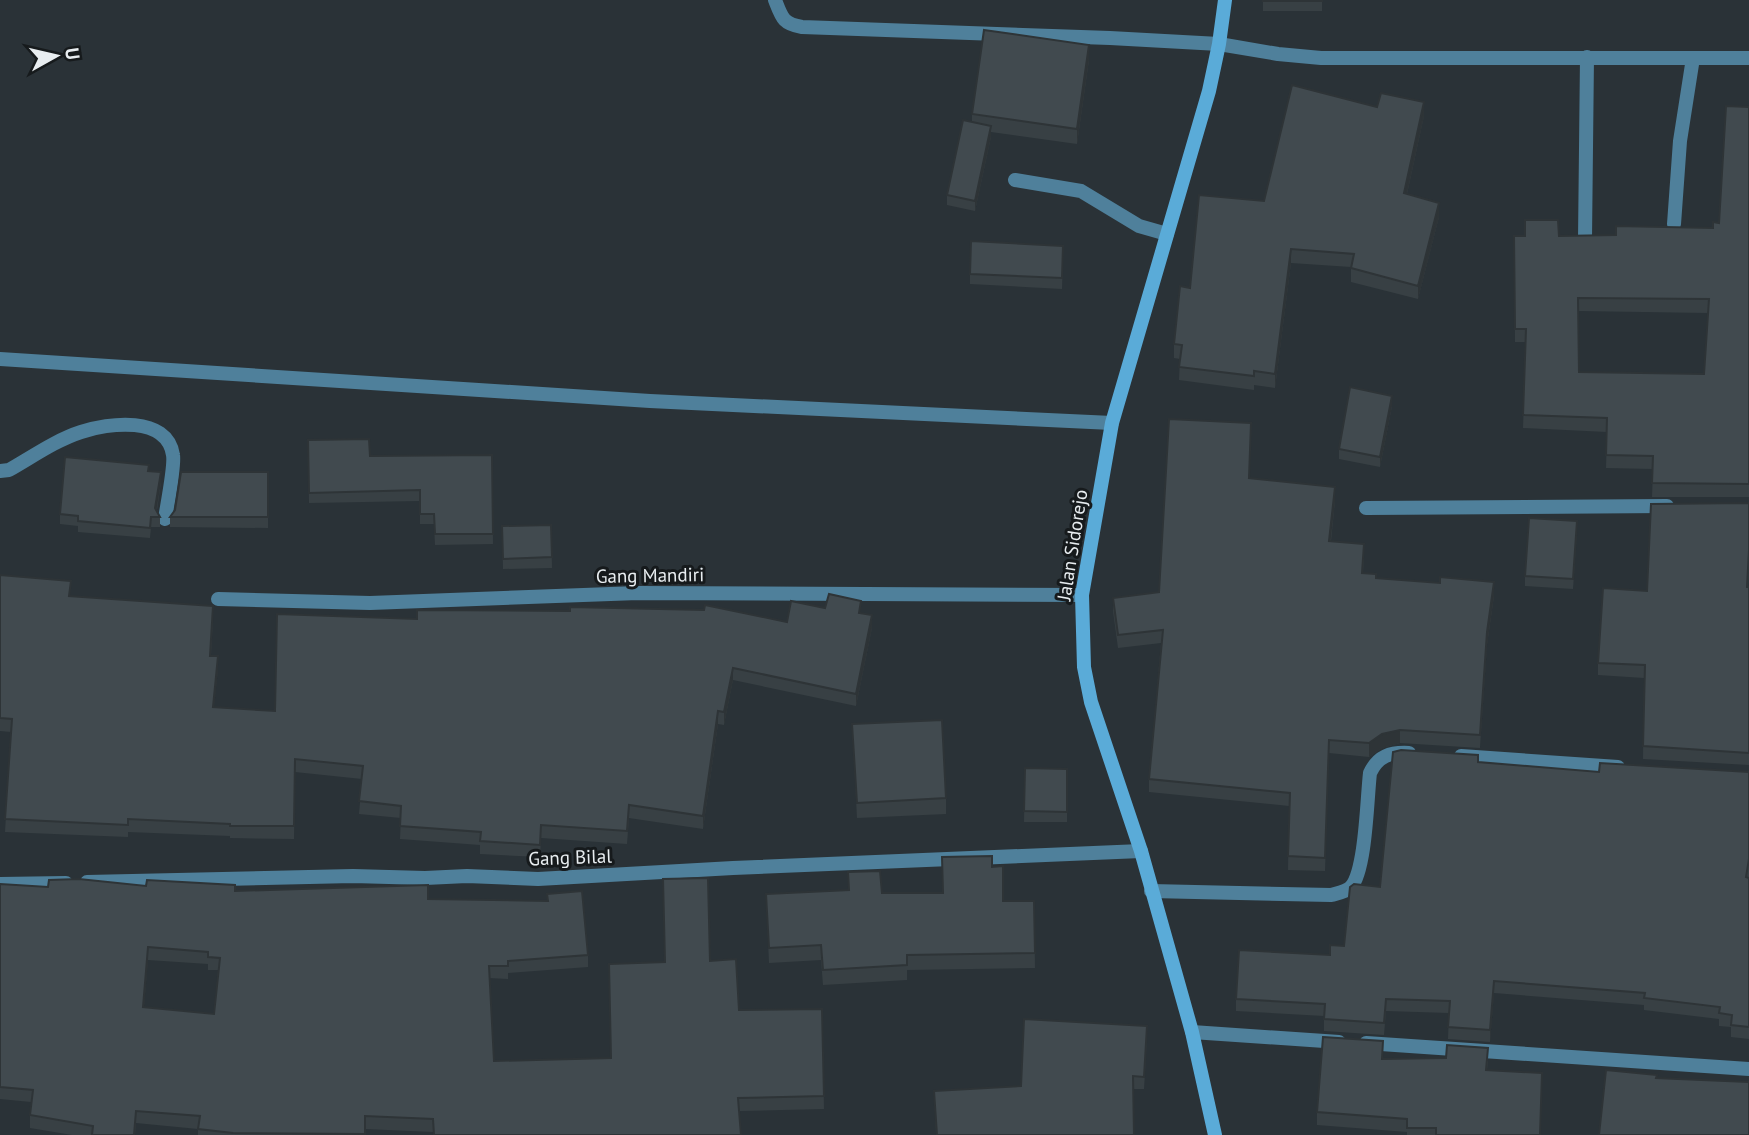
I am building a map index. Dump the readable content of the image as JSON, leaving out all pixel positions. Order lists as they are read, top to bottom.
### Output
{
  "streets": {
    "street": ["Jalan Sidorejo", "Gang Mandiri", "Gang Bilal"]
  },
  "crossings": [
    ["Jalan Sidorejo", "Gang Mandiri"],
    ["Jalan Sidorejo", "Gang Bilal"]
  ],
  "north": "right"
}
